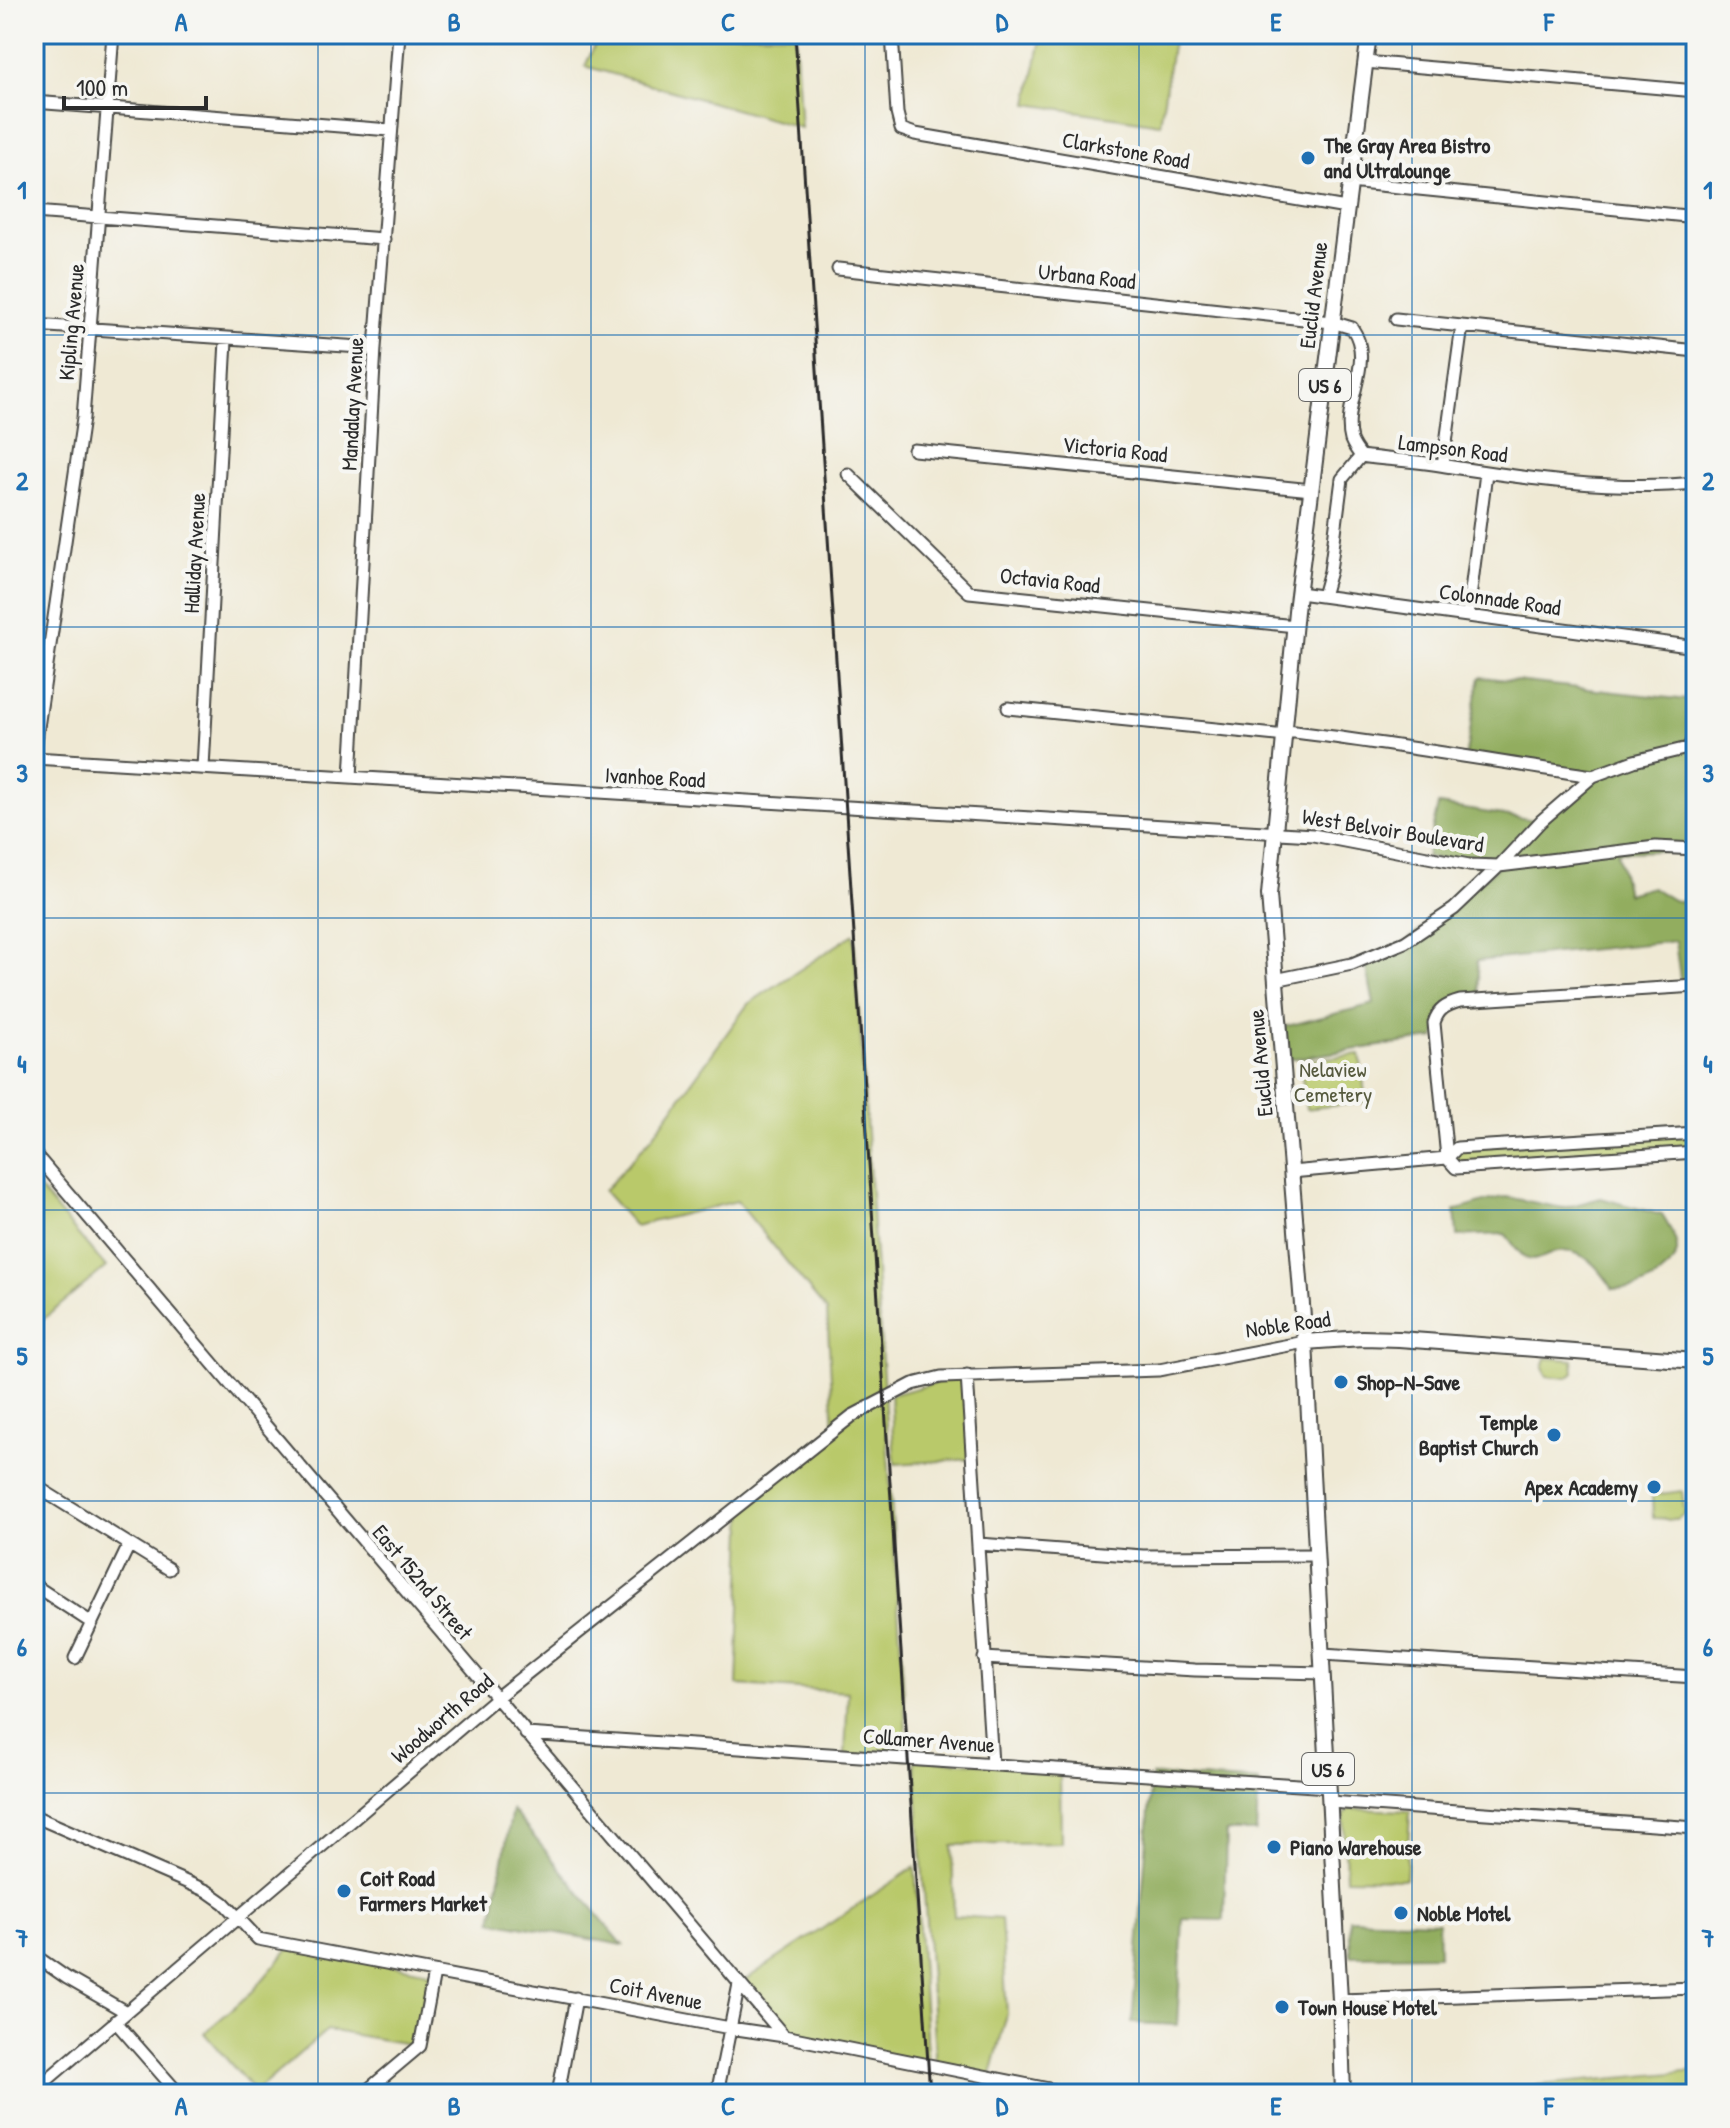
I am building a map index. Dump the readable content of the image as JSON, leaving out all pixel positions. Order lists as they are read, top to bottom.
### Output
{
  "streets": {
    "main road": ["Euclid Avenue", "US 6", "Noble Road"],
    "street": [
      "Clarkstone Road",
      "Urbana Road",
      "Kipling Avenue",
      "Mandalay Avenue",
      "Lampson Road",
      "Victoria Road",
      "Halliday Avenue",
      "Octavia Road",
      "Colonnade Road",
      "Ivanhoe Road",
      "West Belvoir Boulevard",
      "East 152nd Street",
      "Woodworth Road",
      "Collamer Avenue",
      "Coit Avenue"
    ]
  },
  "crossings": [
    ["Clarkstone Road", "Euclid Avenue"],
    ["Urbana Road", "Euclid Avenue"],
    ["Euclid Avenue", "Victoria Road"],
    ["Euclid Avenue", "Octavia Road"],
    ["Euclid Avenue", "Colonnade Road"],
    ["Euclid Avenue", "Ivanhoe Road"],
    ["Euclid Avenue", "West Belvoir Boulevard"],
    ["Euclid Avenue", "Noble Road"],
    ["Euclid Avenue", "Collamer Avenue"],
    ["Kipling Avenue", "Ivanhoe Road"],
    ["Mandalay Avenue", "Ivanhoe Road"],
    ["Halliday Avenue", "Ivanhoe Road"],
    ["Ivanhoe Road", "West Belvoir Boulevard"],
    ["Noble Road", "Woodworth Road"],
    ["East 152nd Street", "Woodworth Road"],
    ["East 152nd Street", "Collamer Avenue"],
    ["East 152nd Street", "Coit Avenue"],
    ["Woodworth Road", "Coit Avenue"]
  ],
  "parks": ["Nelaview Cemetery"],
  "places": [
    "The Gray Area Bistro and Ultralounge",
    "Shop-N-Save",
    "Temple Baptist Church",
    "Apex Academy",
    "Piano Warehouse",
    "Coit Road Farmers Market",
    "Noble Motel",
    "Town House Motel"
  ],
  "scale_bar": "100 m",
  "grid": {
    "columns": [
      "A",
      "B",
      "C",
      "D",
      "E",
      "F"
    ],
    "rows": [
      "1",
      "2",
      "3",
      "4",
      "5",
      "6",
      "7"
    ]
  }
}
